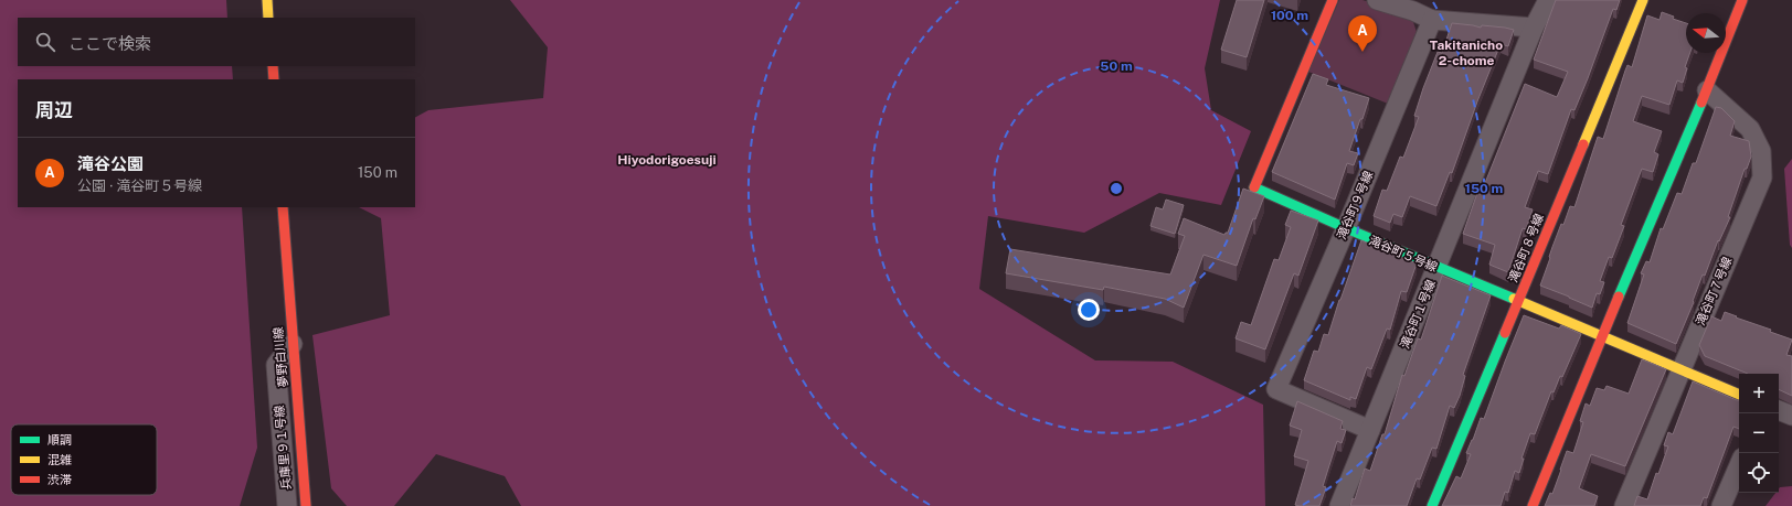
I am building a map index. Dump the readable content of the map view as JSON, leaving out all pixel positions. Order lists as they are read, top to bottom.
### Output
{
  "streets": {
    "street": [
      "滝谷町９号線",
      "滝谷町８号線",
      "滝谷町５号線",
      "滝谷町７号線",
      "滝谷町１号線",
      "夢野白川線",
      "兵庫里９１号線"
    ]
  },
  "crossings": [
    ["滝谷町９号線", "滝谷町５号線"],
    ["滝谷町９号線", "滝谷町１号線"],
    ["滝谷町８号線", "滝谷町５号線"],
    ["滝谷町５号線", "滝谷町７号線"],
    ["滝谷町５号線", "滝谷町１号線"],
    ["夢野白川線", "兵庫里９１号線"]
  ],
  "districts": ["Takitanicho 2-chome", "Hiyodorigoesuji"],
  "legend": ["順調", "混雑", "渋滞"],
  "north": "left",
  "page": {
    "pins": "A",
    "search": "ここで検索",
    "heading": "周辺",
    "list": [
      {
        "mark": "A",
        "name": "滝谷公園",
        "note": "公園 · 滝谷町５号線",
        "value": "150 m"
      }
    ],
    "map_buttons": ["+", "−"]
  },
  "rings": ["100 m", "50 m", "150 m"]
}
